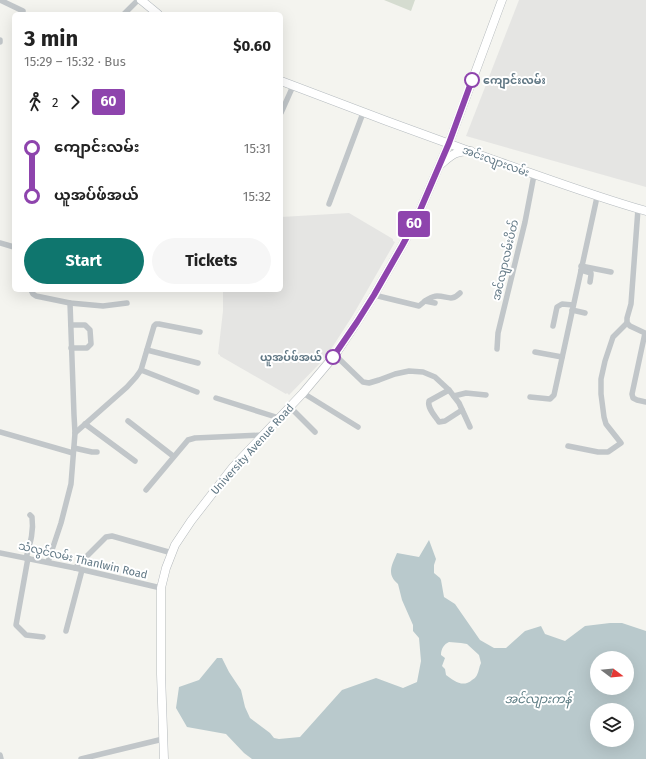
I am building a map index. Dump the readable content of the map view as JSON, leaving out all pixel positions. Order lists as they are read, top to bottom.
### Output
{
  "streets": {
    "main road": ["အင်းလျားလမ်း", "University Avenue Road"],
    "street": ["အင်လျာလမ်းပိတ်", "သံလွင်လမ်း Thanlwin Road"]
  },
  "crossings": [
    ["အင်းလျားလမ်း", "အင်လျာလမ်းပိတ်"],
    ["အင်းလျားလမ်း", "University Avenue Road"],
    ["University Avenue Road", "သံလွင်လမ်း Thanlwin Road"]
  ],
  "water": ["အင်လျားကန်"],
  "places": ["ကျောင်းလမ်း", "ယူအပ်ဖ်အယ်"],
  "lines": ["bus line 60"],
  "north": "right",
  "page": {
    "on_map": "60",
    "heading": ["3 min", "15:29 – 15:32 · Bus", "$0.60"],
    "legs": ["2", "60"],
    "list": [
      {
        "name": "ကျောင်းလမ်း",
        "value": "15:31"
      },
      {
        "name": "ယူအပ်ဖ်အယ်",
        "value": "15:32"
      }
    ],
    "buttons": ["Start", "Tickets"]
  }
}
